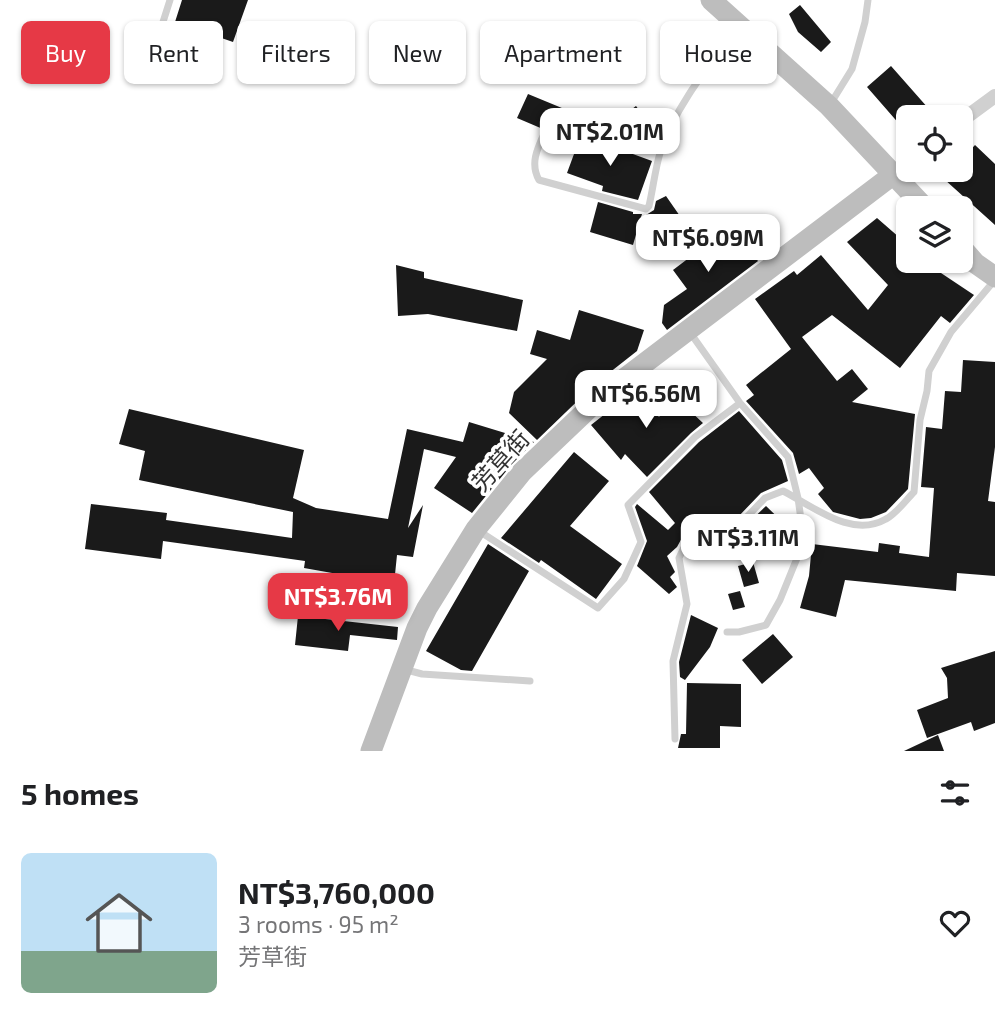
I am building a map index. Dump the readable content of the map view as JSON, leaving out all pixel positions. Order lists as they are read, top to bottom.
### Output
{
  "streets": {
    "street": ["芳草街"]
  },
  "page": {
    "chip": [
      "Buy",
      "Rent",
      "Filters",
      "New",
      "Apartment",
      "House"
    ],
    "price": [
      "NT$2.01M",
      "NT$6.09M",
      "NT$6.56M",
      "NT$3.11M",
      "NT$3.76M"
    ],
    "heading": "5 homes",
    "list": [
      {
        "name": "NT$3,760,000",
        "note": "3 rooms · 95 m² · 芳草街"
      }
    ]
  }
}
